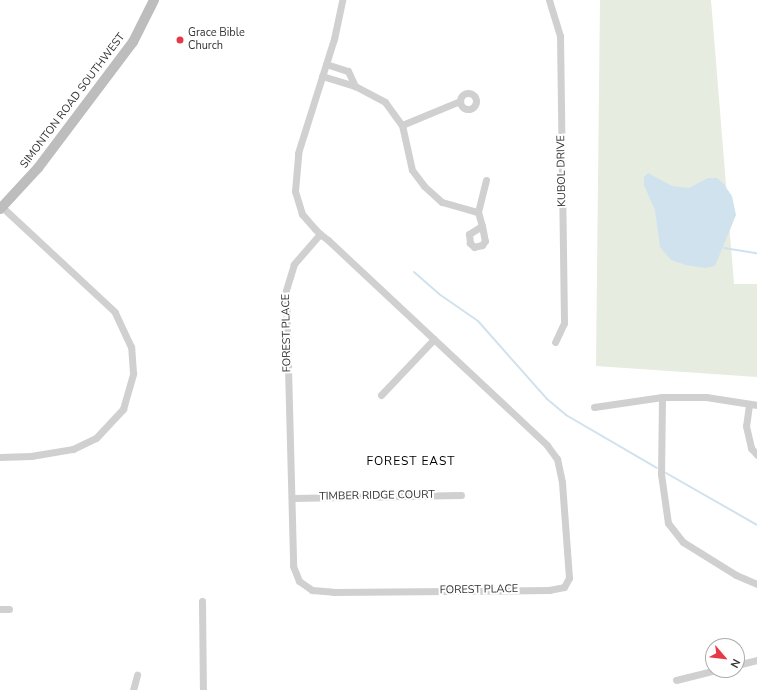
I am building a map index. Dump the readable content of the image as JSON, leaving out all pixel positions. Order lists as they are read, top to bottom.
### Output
{
  "streets": {
    "street": [
      "SIMONTON ROAD SOUTHWEST",
      "KUBOL DRIVE",
      "FOREST PLACE",
      "TIMBER RIDGE COURT"
    ]
  },
  "crossings": [
    ["FOREST PLACE", "TIMBER RIDGE COURT"]
  ],
  "districts": ["FOREST EAST"],
  "places": ["Grace Bible Church"],
  "north": "bottom right"
}
